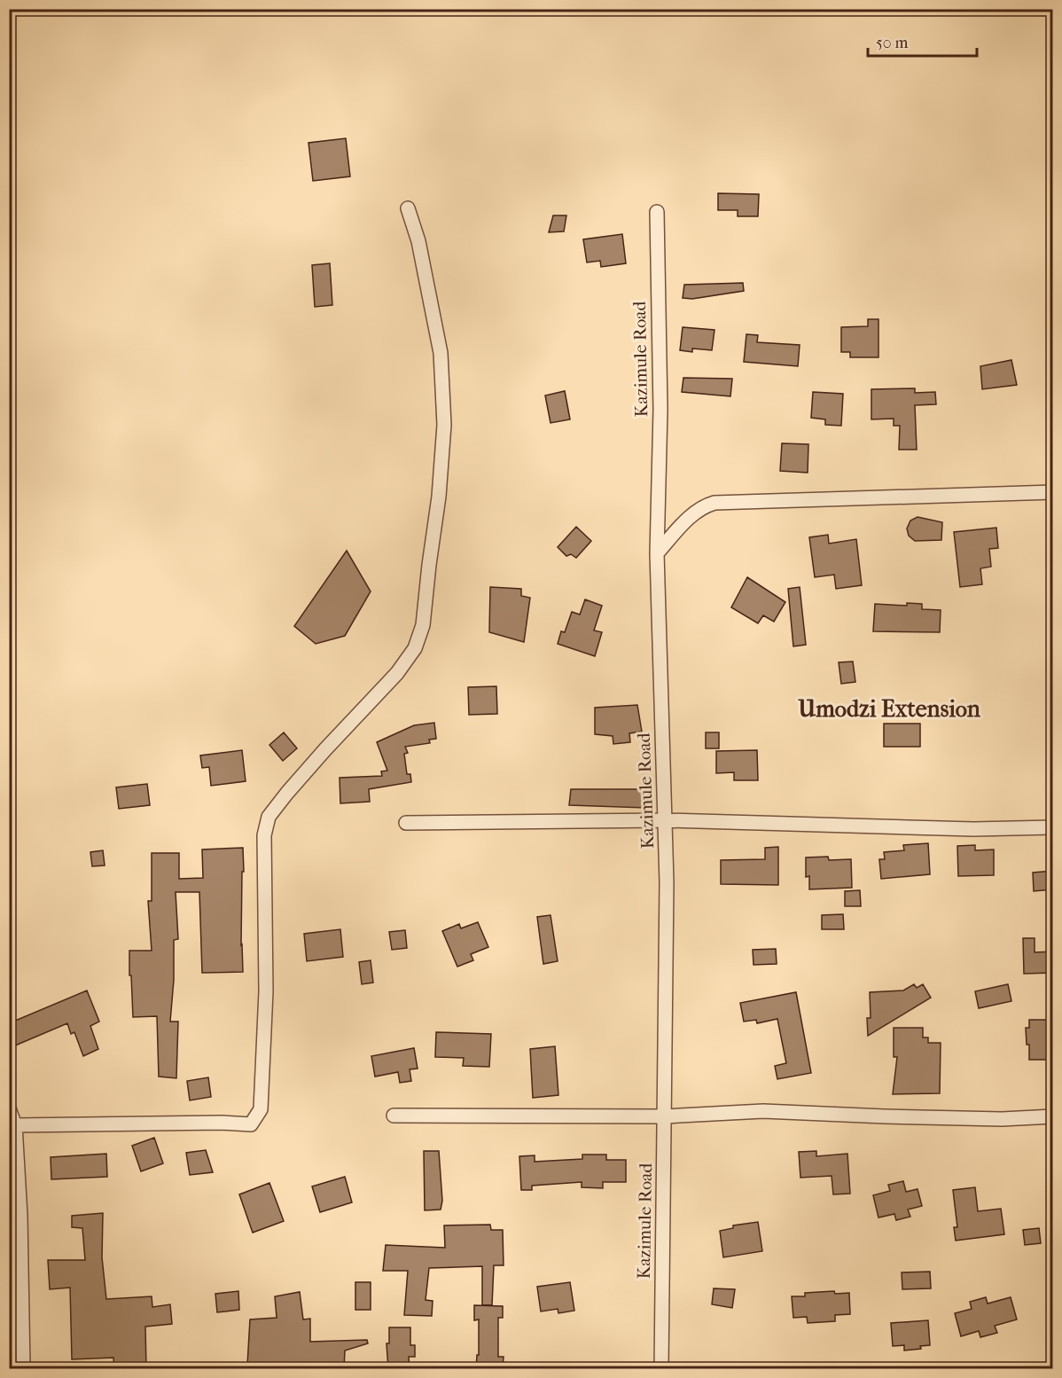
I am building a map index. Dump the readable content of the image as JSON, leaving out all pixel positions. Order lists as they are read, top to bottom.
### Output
{
  "streets": {
    "street": ["Kazimule Road"]
  },
  "districts": ["Umodzi Extension"],
  "scale_bar": "50 m"
}
